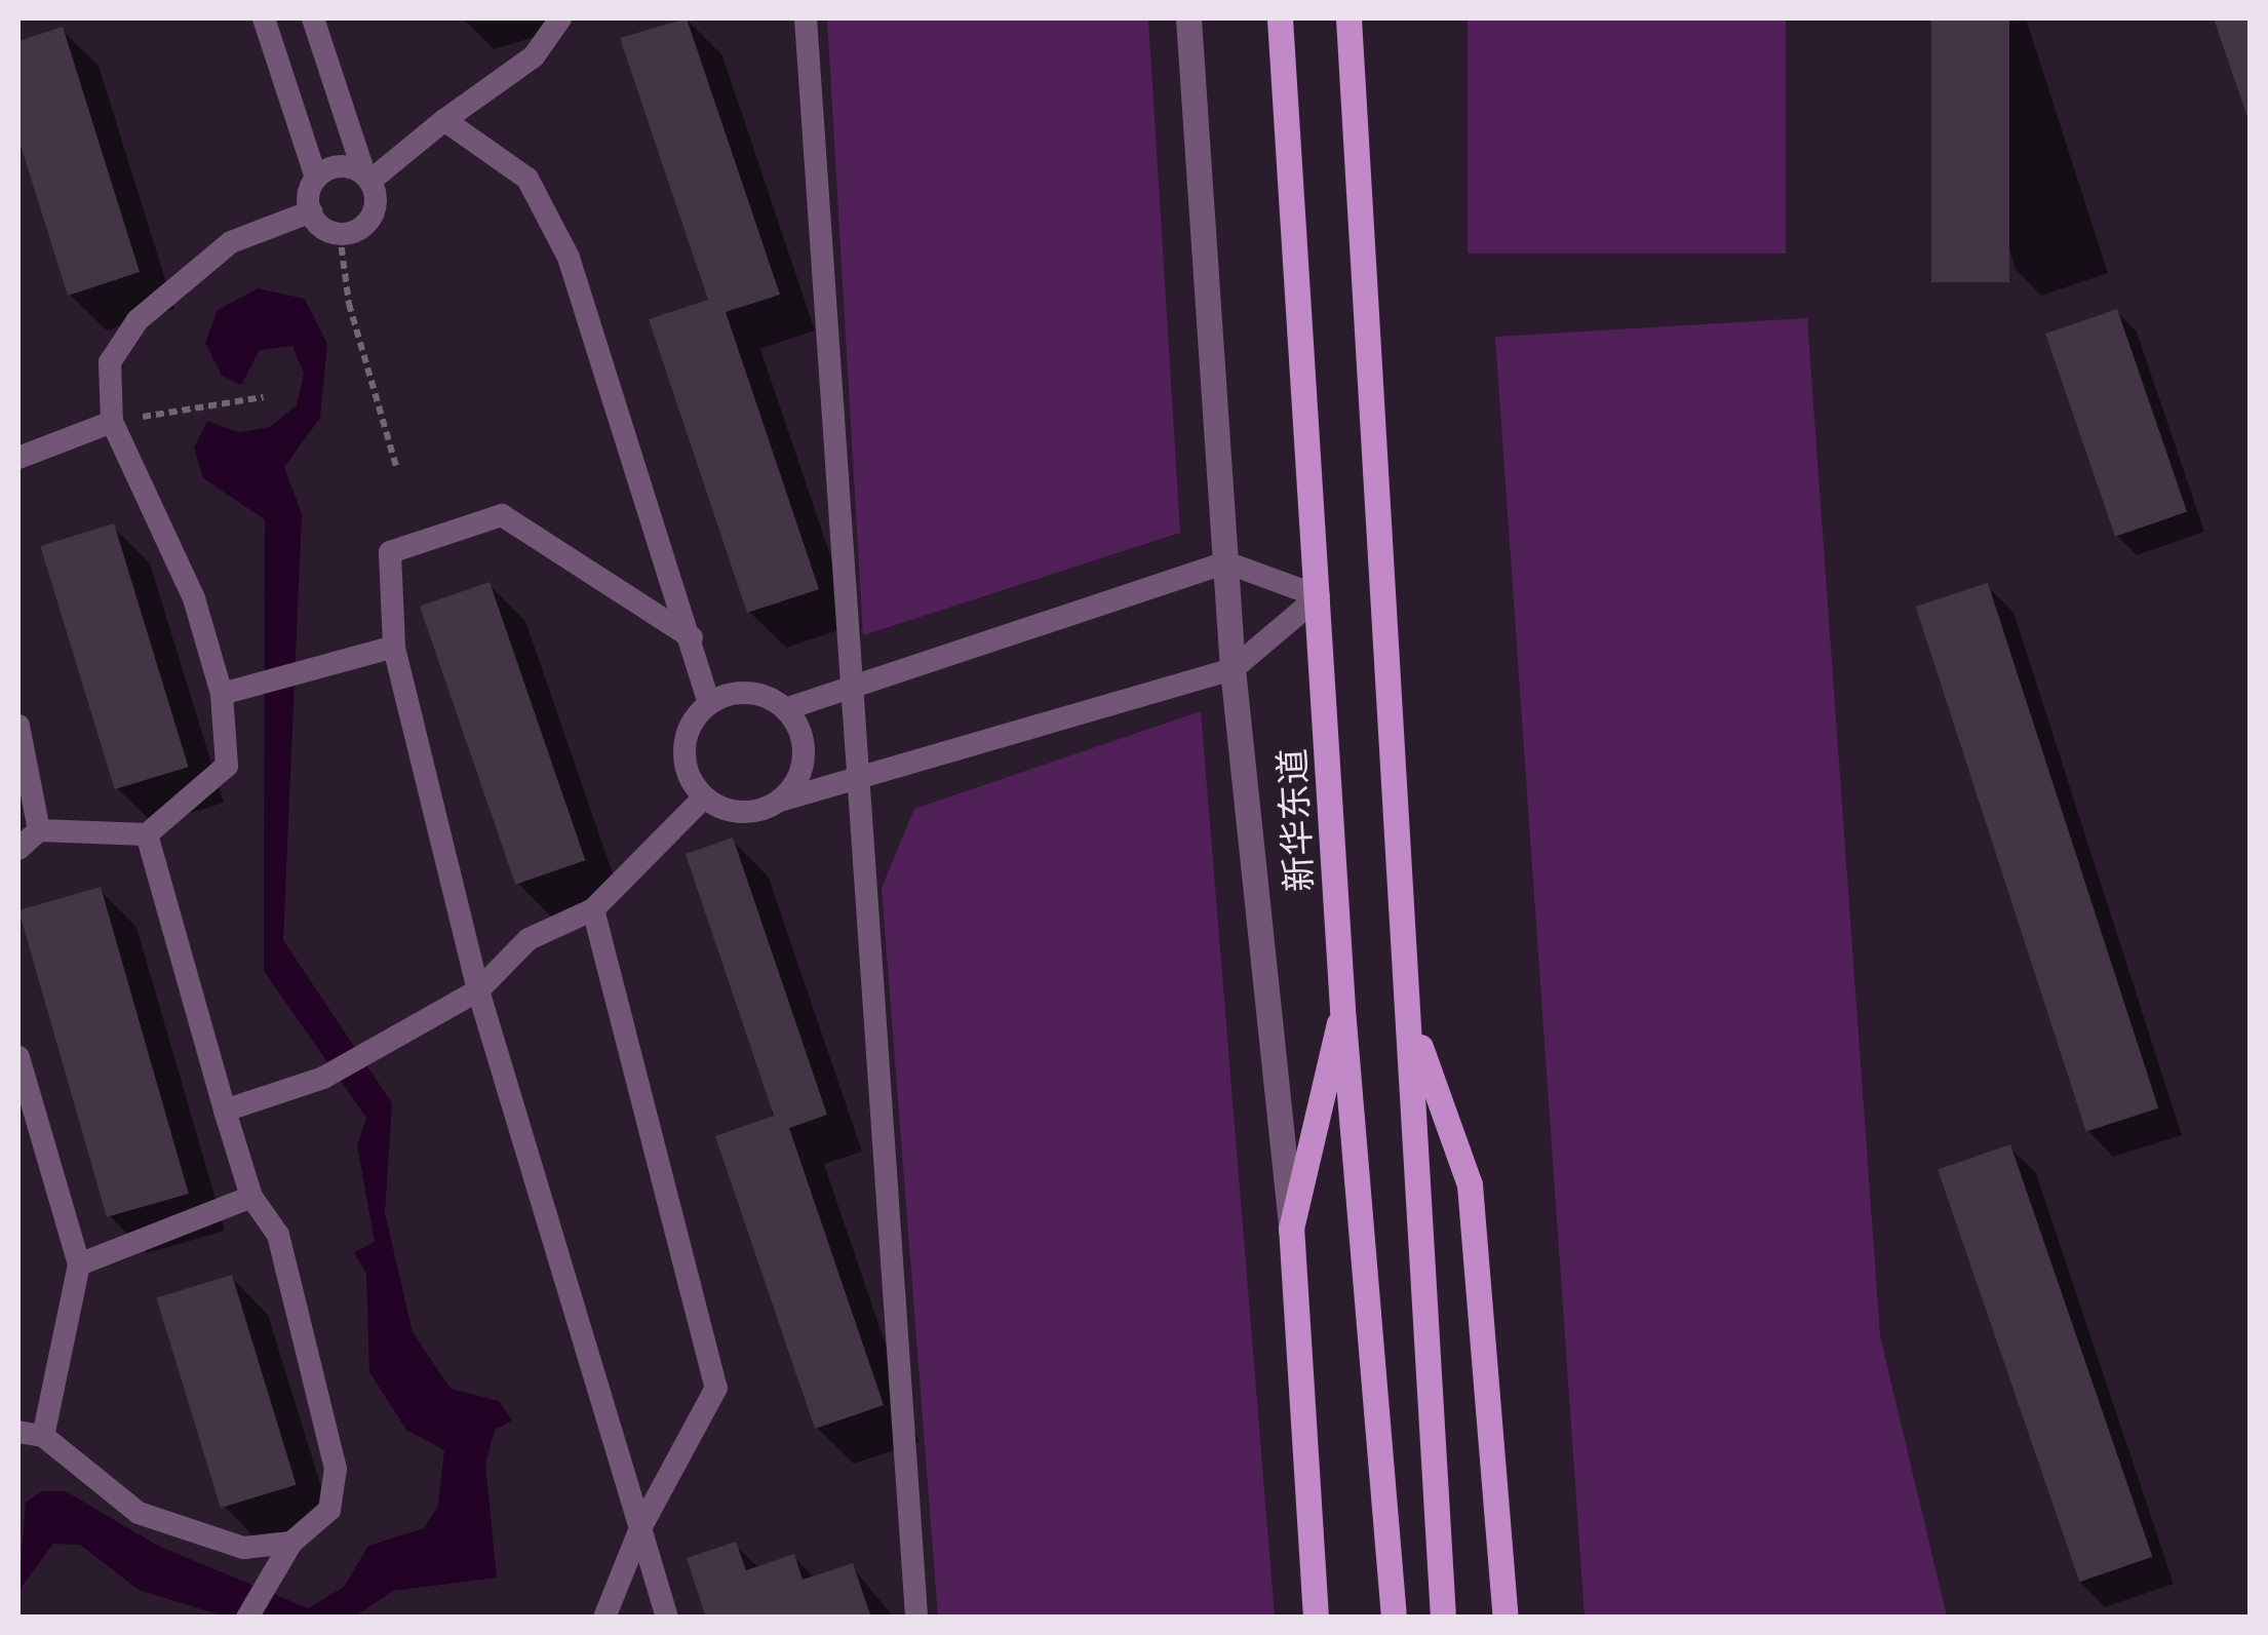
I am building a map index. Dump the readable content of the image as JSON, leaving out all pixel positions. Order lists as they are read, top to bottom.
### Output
{
  "streets": {
    "main road": ["新华东道"]
  }
}
